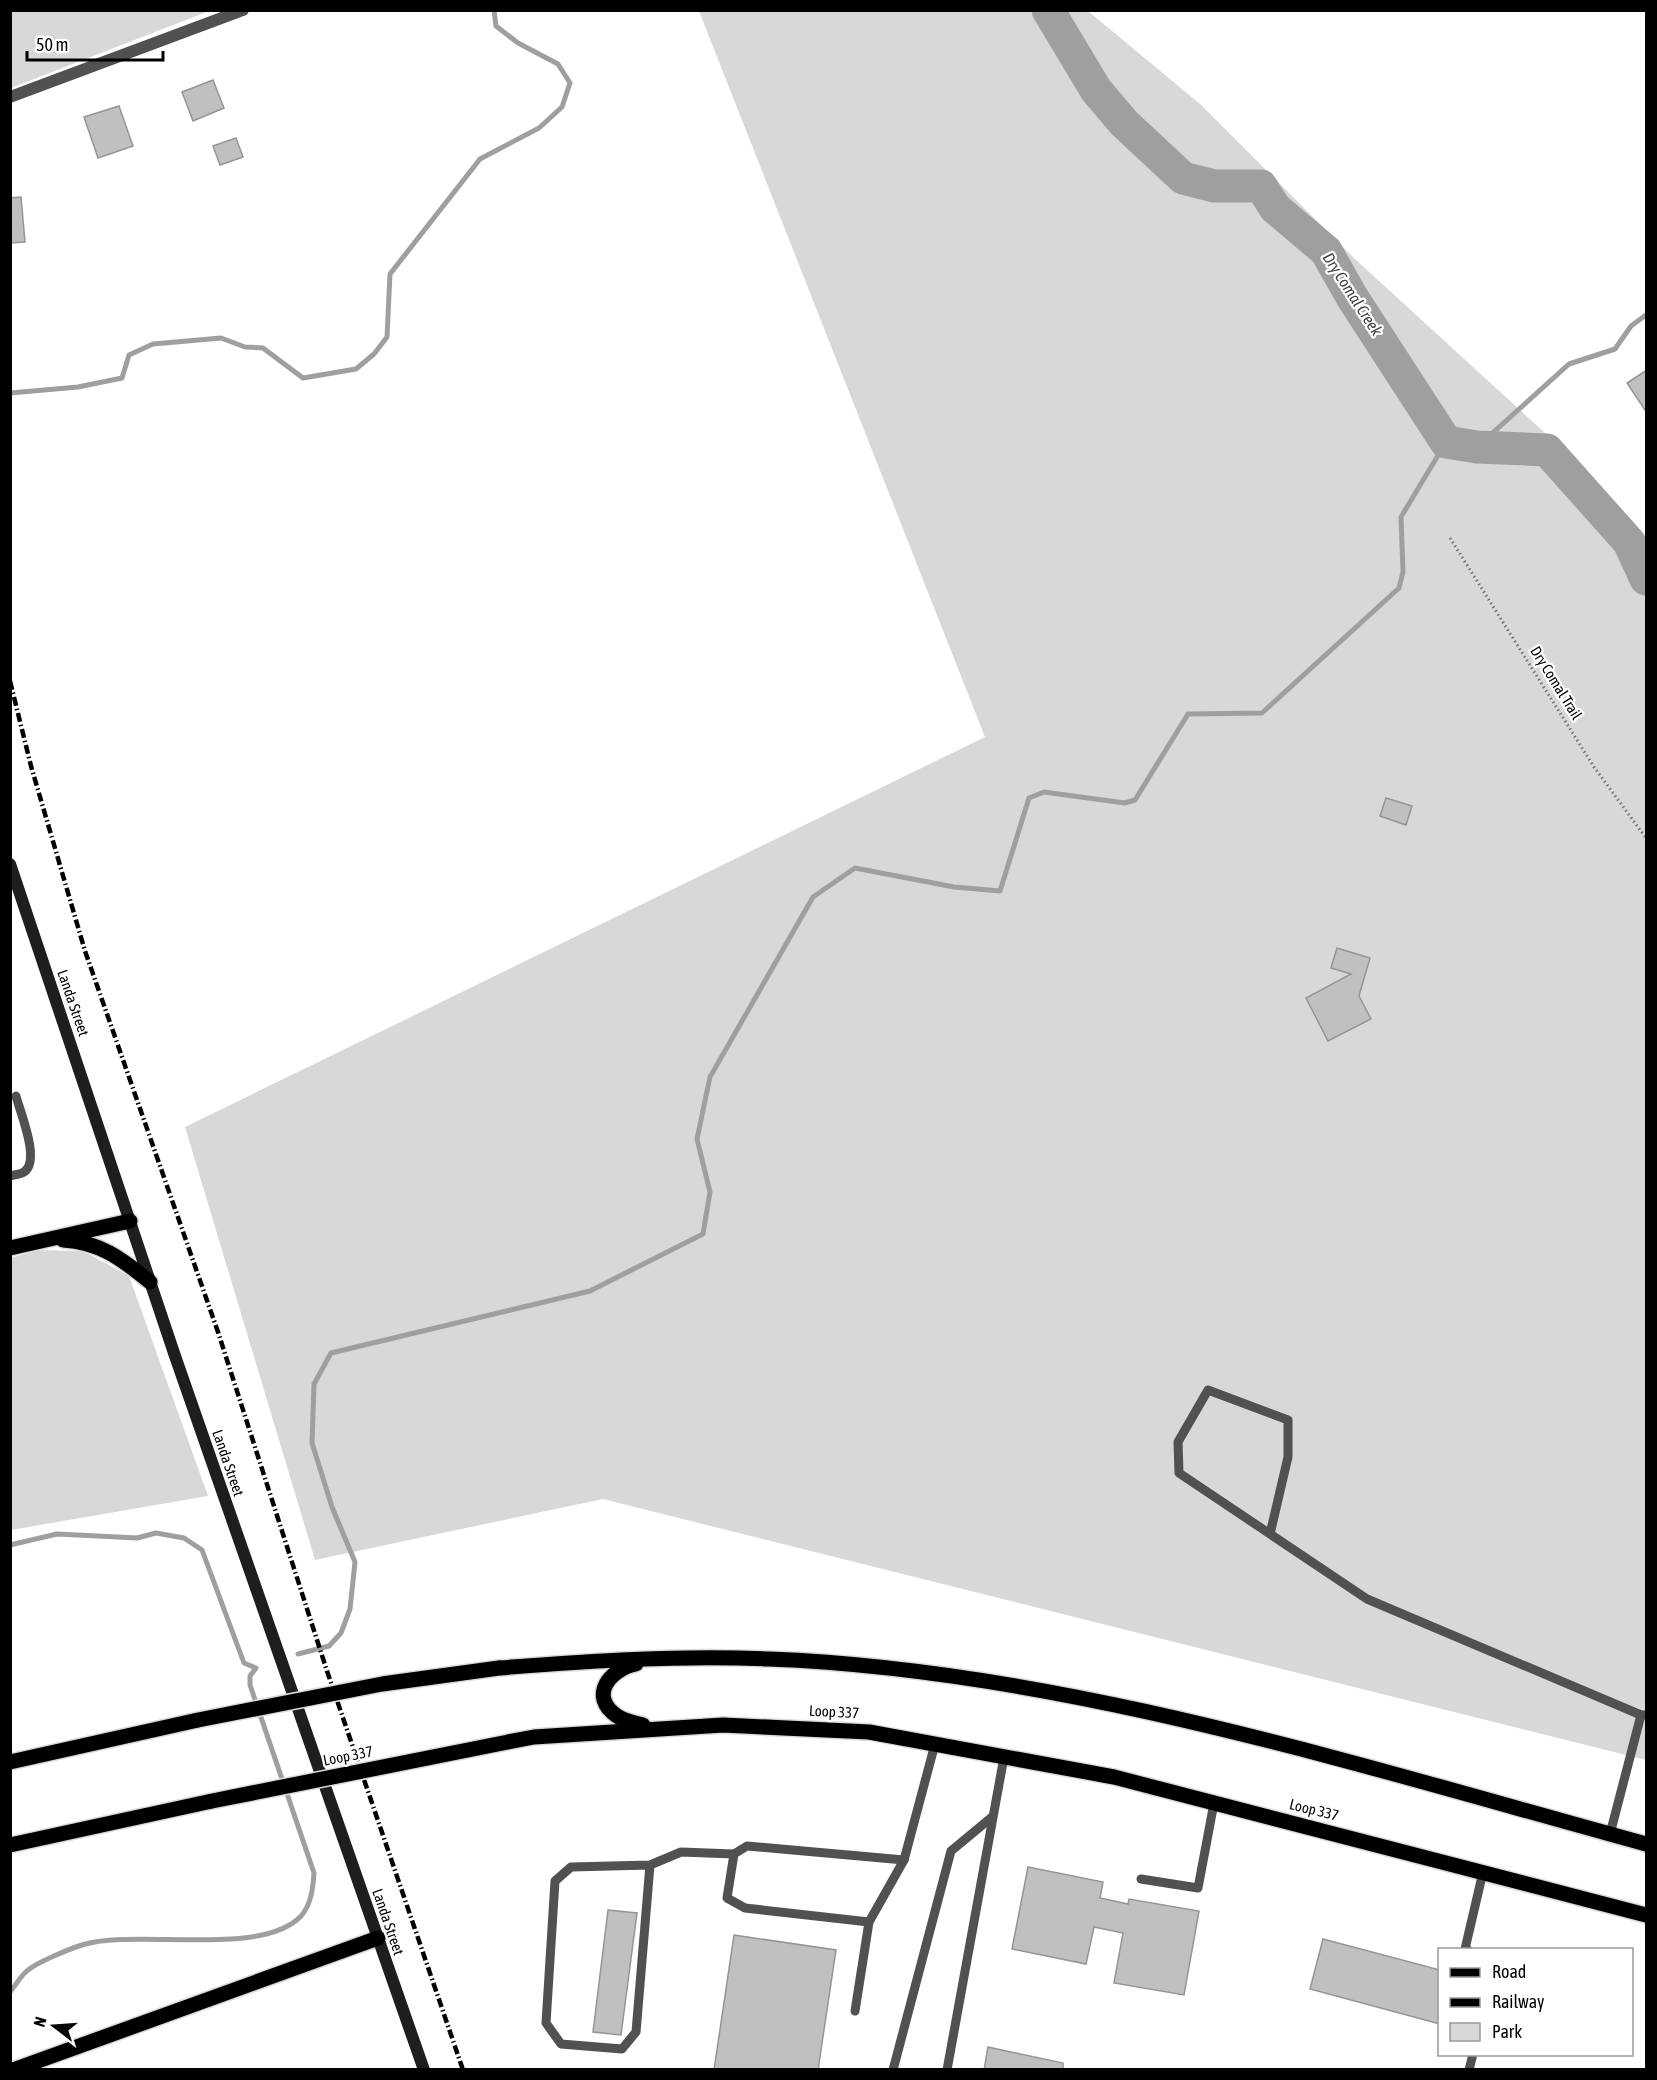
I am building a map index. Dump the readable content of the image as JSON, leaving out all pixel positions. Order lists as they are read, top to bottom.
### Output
{
  "streets": {
    "main road": ["Loop 337"],
    "street": ["Landa Street"],
    "path": ["Dry Comal Trail"]
  },
  "water": ["Dry Comal Creek"],
  "legend": ["Road", "Railway", "Park"],
  "scale_bar": "50 m",
  "north": "left"
}
